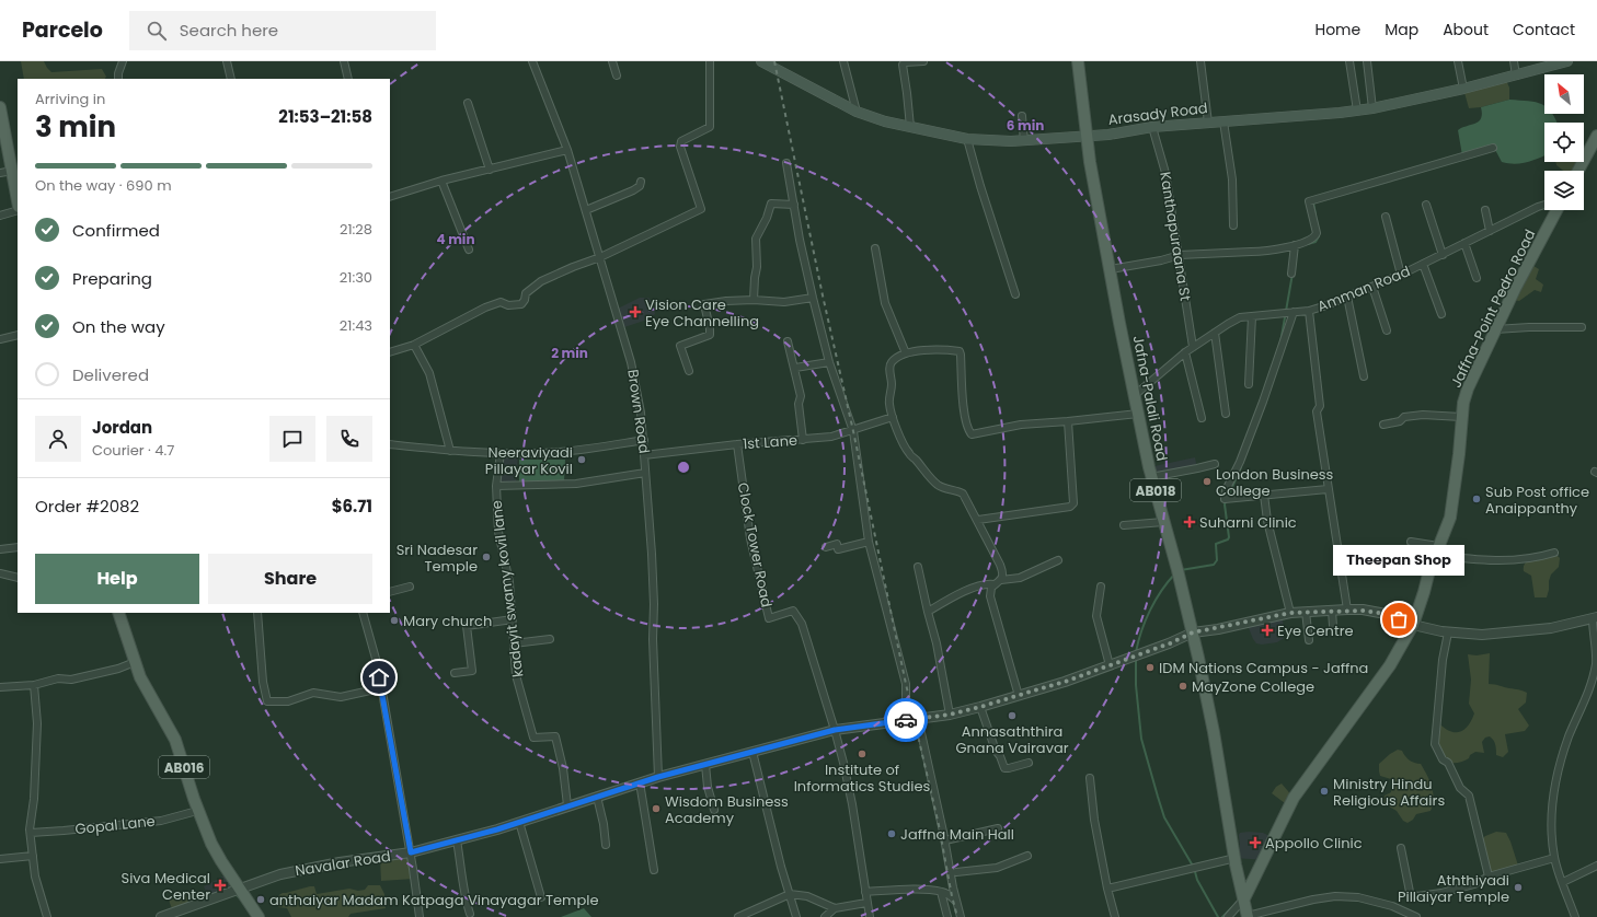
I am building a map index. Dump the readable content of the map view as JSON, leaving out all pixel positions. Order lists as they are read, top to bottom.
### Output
{
  "streets": {
    "main road": [
      "Arasady Road",
      "Jaffna-Point Pedro Road",
      "Jafna-Palali Road",
      "AB018",
      "AB016"
    ],
    "street": [
      "Kanthapuraana St",
      "Amman Road",
      "Brown Road",
      "1st Lane",
      "Clock Tower Road",
      "kadayit swamy kovil lane",
      "Gopal Lane",
      "Navalar Road"
    ]
  },
  "crossings": [
    ["Arasady Road", "Kanthapuraana St"],
    ["Arasady Road", "Jafna-Palali Road"],
    ["Kanthapuraana St", "Amman Road"],
    ["Amman Road", "Jafna-Palali Road"],
    ["Jaffna-Point Pedro Road", "Jafna-Palali Road"],
    ["Jaffna-Point Pedro Road", "Navalar Road"],
    ["Jafna-Palali Road", "Navalar Road"],
    ["Brown Road", "1st Lane"],
    ["Brown Road", "Navalar Road"],
    ["1st Lane", "Clock Tower Road"],
    ["Clock Tower Road", "Navalar Road"],
    ["kadayit swamy kovil lane", "Navalar Road"],
    ["AB016", "Gopal Lane"],
    ["AB016", "Navalar Road"]
  ],
  "places": {
    "health": [
      "Vision Care Eye Channelling",
      "Suharni Clinic",
      "Eye Centre",
      "Appollo Clinic",
      "Siva Medical Center"
    ],
    "other": [
      "Neeraviyadi Pillayar Kovil",
      "London Business College",
      "Sub Post office Anaippanthy",
      "Sri Nadesar Temple",
      "Theepan Shop",
      "Mary church",
      "IDM Nations Campus - Jaffna",
      "MayZone College",
      "Annasaththira Gnana Vairavar",
      "Institute of Informatics Studies",
      "Ministry Hindu Religious Affairs",
      "Wisdom Business Academy",
      "Jaffna Main Hall",
      "Aththiyadi Pillaiyar Temple",
      "anthaiyar Madam Katpaga Vinayagar Temple"
    ]
  },
  "north": "top left",
  "page": {
    "header": "Parcelo",
    "search": "Search here",
    "nav": [
      "Home",
      "Map",
      "About",
      "Contact"
    ],
    "heading": ["3 min", "Arriving in", "21:53–21:58"],
    "panel": [
      "Jordan",
      "Courier · 4.7",
      "Order #2082",
      "$6.71"
    ],
    "bar": "On the way · 690 m",
    "list": [
      ["Confirmed", "21:28"],
      ["Preparing", "21:30"],
      ["On the way", "21:43"],
      "Delivered"
    ],
    "bubble": "Theepan Shop",
    "buttons": ["Help", "Share"]
  },
  "rings": ["6 min", "4 min", "2 min"]
}
